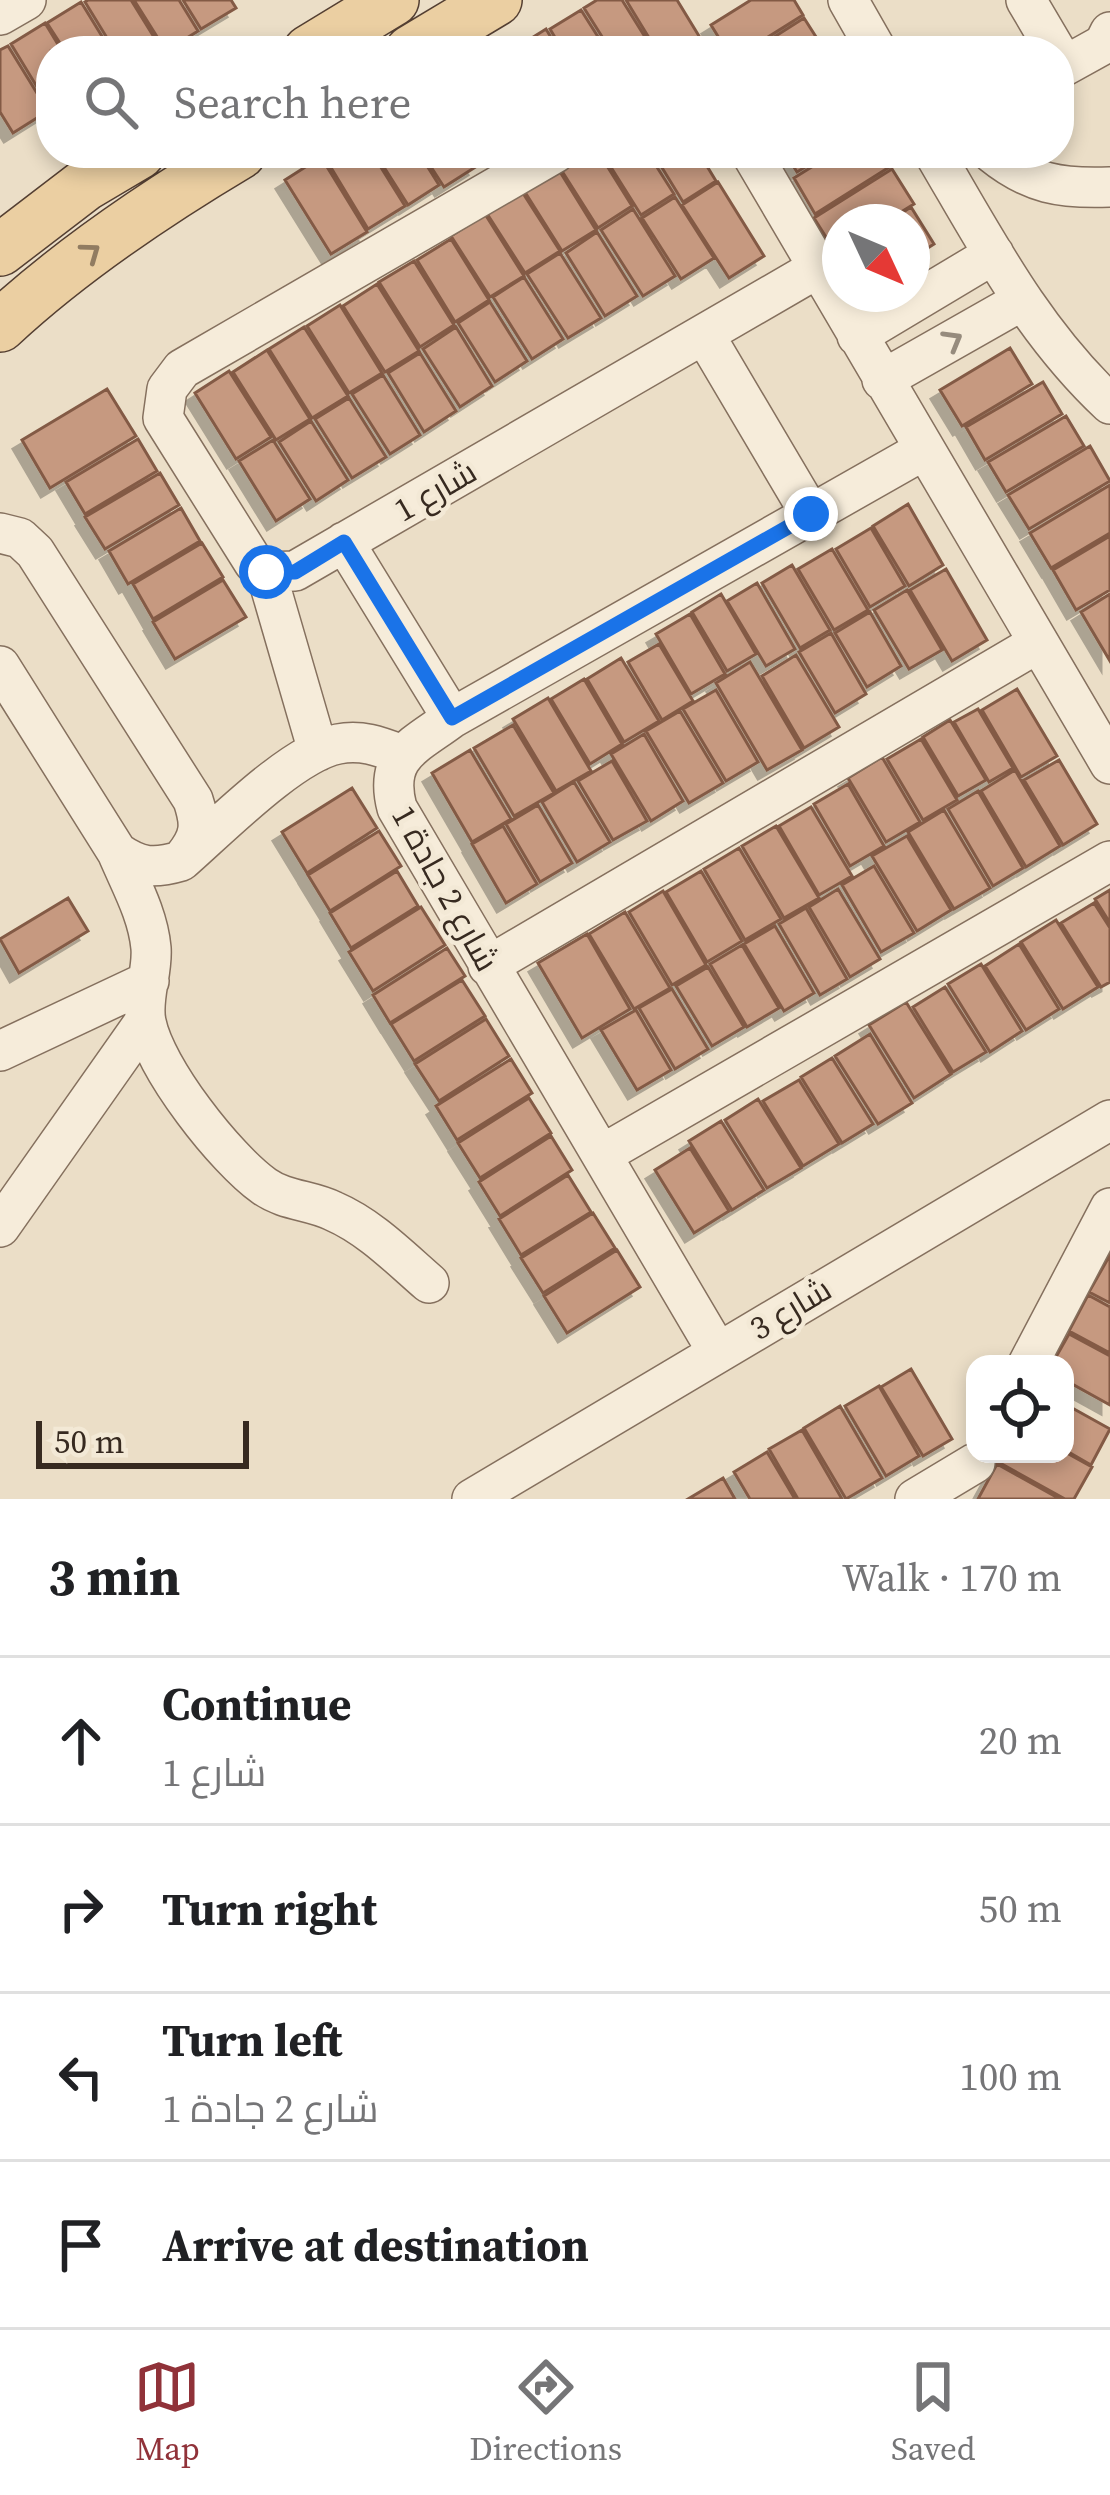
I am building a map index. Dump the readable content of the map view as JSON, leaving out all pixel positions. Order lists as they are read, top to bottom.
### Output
{
  "streets": {
    "street": ["شارع 1", "شارع 2 جادة 1", "شارع 3"]
  },
  "crossings": [
    ["شارع 2 جادة 1", "شارع 3"]
  ],
  "scale_bar": "50 m",
  "north": "bottom right",
  "page": {
    "search": "Search here",
    "scale": "50 m",
    "heading": ["3 min", "Walk · 170 m"],
    "list": [
      ["Continue", "شارع 1", "20 m"],
      ["Turn right", "50 m"],
      ["Turn left", "شارع 2 جادة 1", "100 m"],
      "Arrive at destination"
    ],
    "nav": ["Map", "Directions", "Saved"]
  }
}
